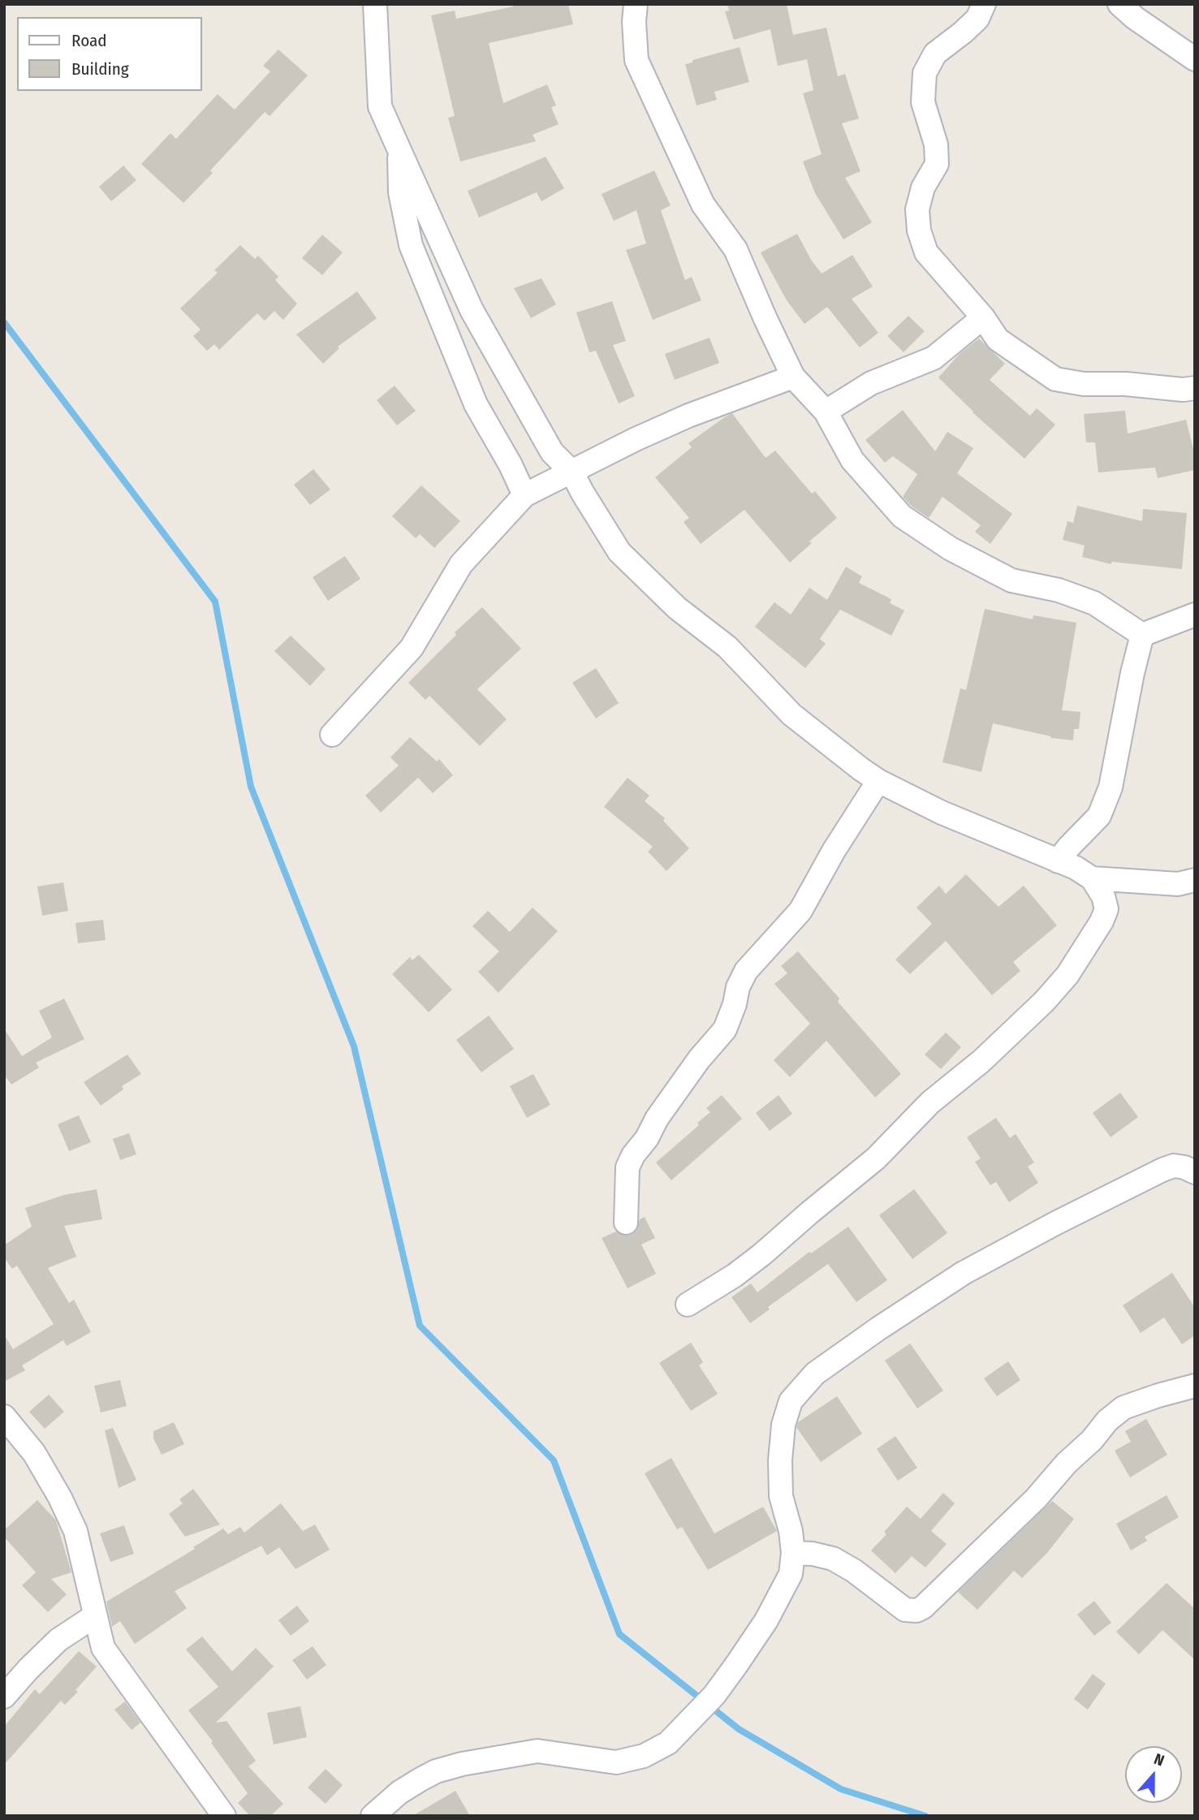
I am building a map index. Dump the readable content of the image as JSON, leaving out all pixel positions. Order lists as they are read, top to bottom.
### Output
{
  "legend": ["Road", "Building"],
  "north": "top"
}
